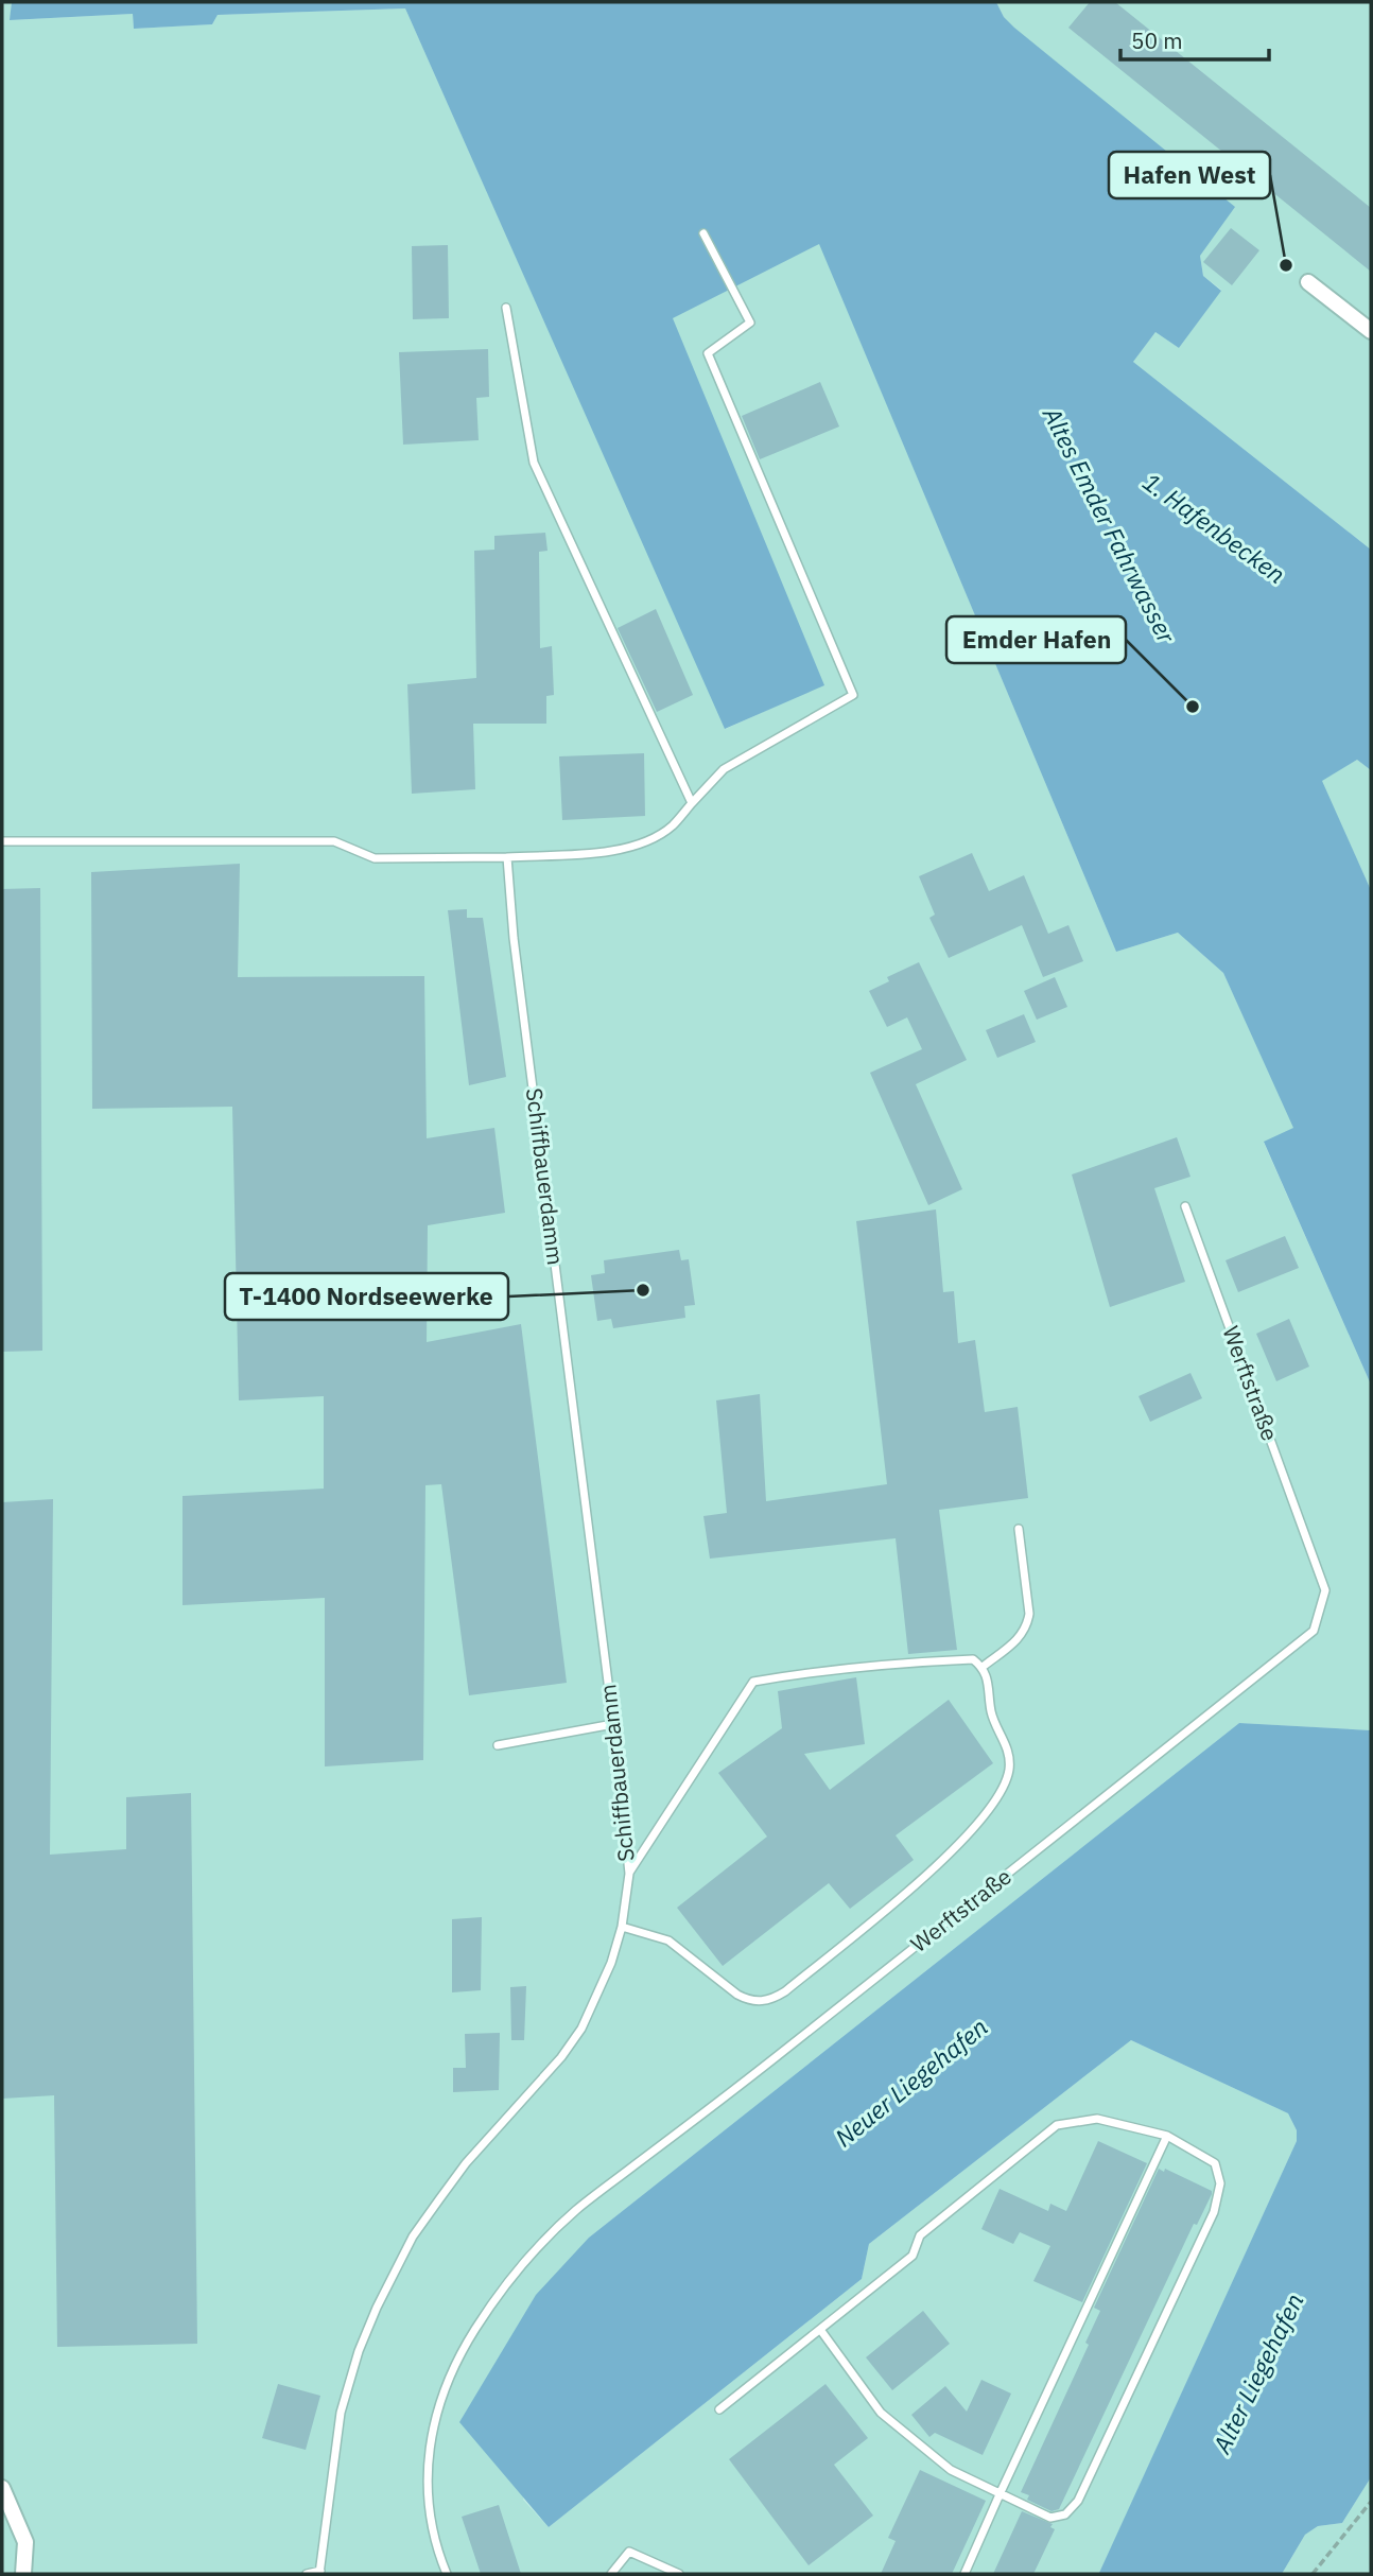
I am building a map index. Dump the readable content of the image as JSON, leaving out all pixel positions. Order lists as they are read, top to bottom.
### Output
{
  "streets": {
    "lane": ["Schiffbauerdamm", "Werftstraße"]
  },
  "water": [
    "Altes Emder Fahrwasser",
    "1. Hafenbecken",
    "Neuer Liegehafen",
    "Alter Liegehafen"
  ],
  "places": ["Hafen West", "Emder Hafen", "T-1400 Nordseewerke"],
  "scale_bar": "50 m"
}
